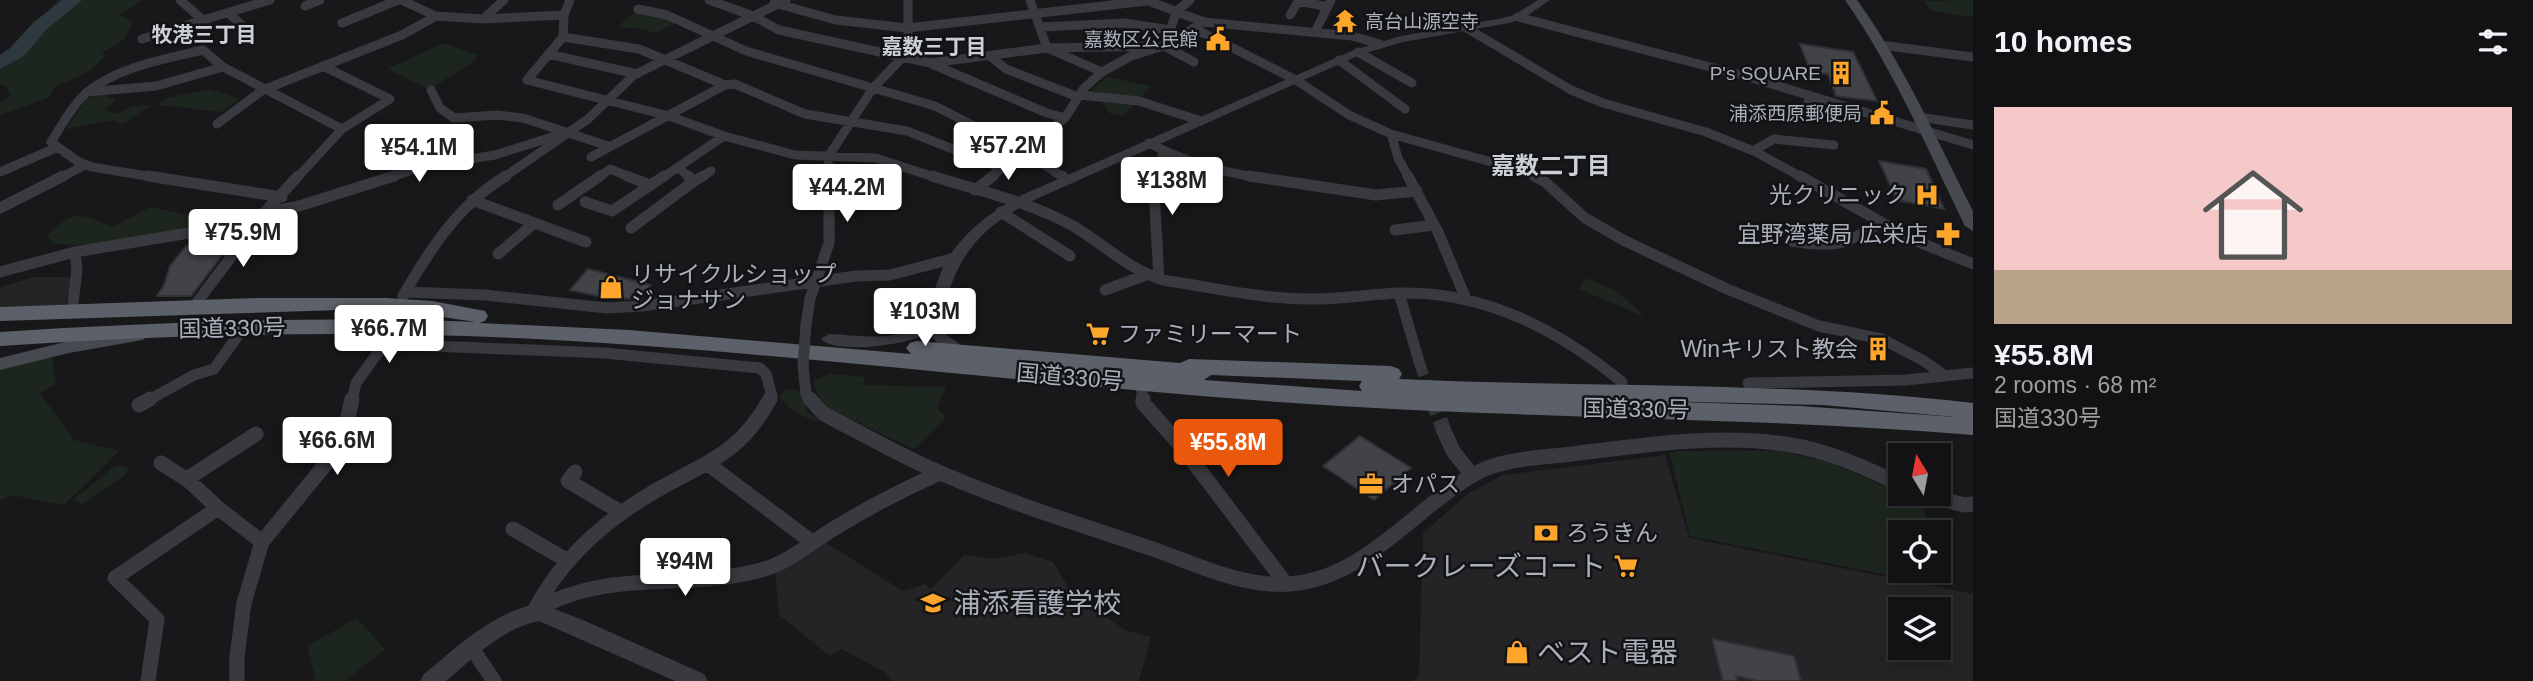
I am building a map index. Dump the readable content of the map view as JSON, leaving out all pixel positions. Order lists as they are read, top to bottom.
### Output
{
  "streets": {
    "highway": ["国道330号"]
  },
  "districts": ["牧港三丁目", "嘉数三丁目", "嘉数二丁目"],
  "places": {
    "temple": ["高台山源空寺"],
    "public building": ["嘉数区公民館", "浦添西原郵便局"],
    "building": ["P's SQUARE", "Winキリスト教会"],
    "hospital": ["光クリニック"],
    "pharmacy": ["宜野湾薬局 広栄店"],
    "shop": ["リサイクルショップ ジョナサン", "ベスト電器"],
    "supermarket": ["ファミリーマート", "バークレーズコート"],
    "office": ["オパス"],
    "bank": ["ろうきん"],
    "school or university": ["浦添看護学校"]
  },
  "north": "top",
  "page": {
    "heading": "10 homes",
    "list": [
      {
        "name": "¥55.8M",
        "note": "2 rooms · 68 m² · 国道330号"
      }
    ],
    "price": [
      "¥57.2M",
      "¥54.1M",
      "¥138M",
      "¥44.2M",
      "¥75.9M",
      "¥103M",
      "¥66.7M",
      "¥66.6M",
      "¥55.8M",
      "¥94M"
    ]
  }
}
